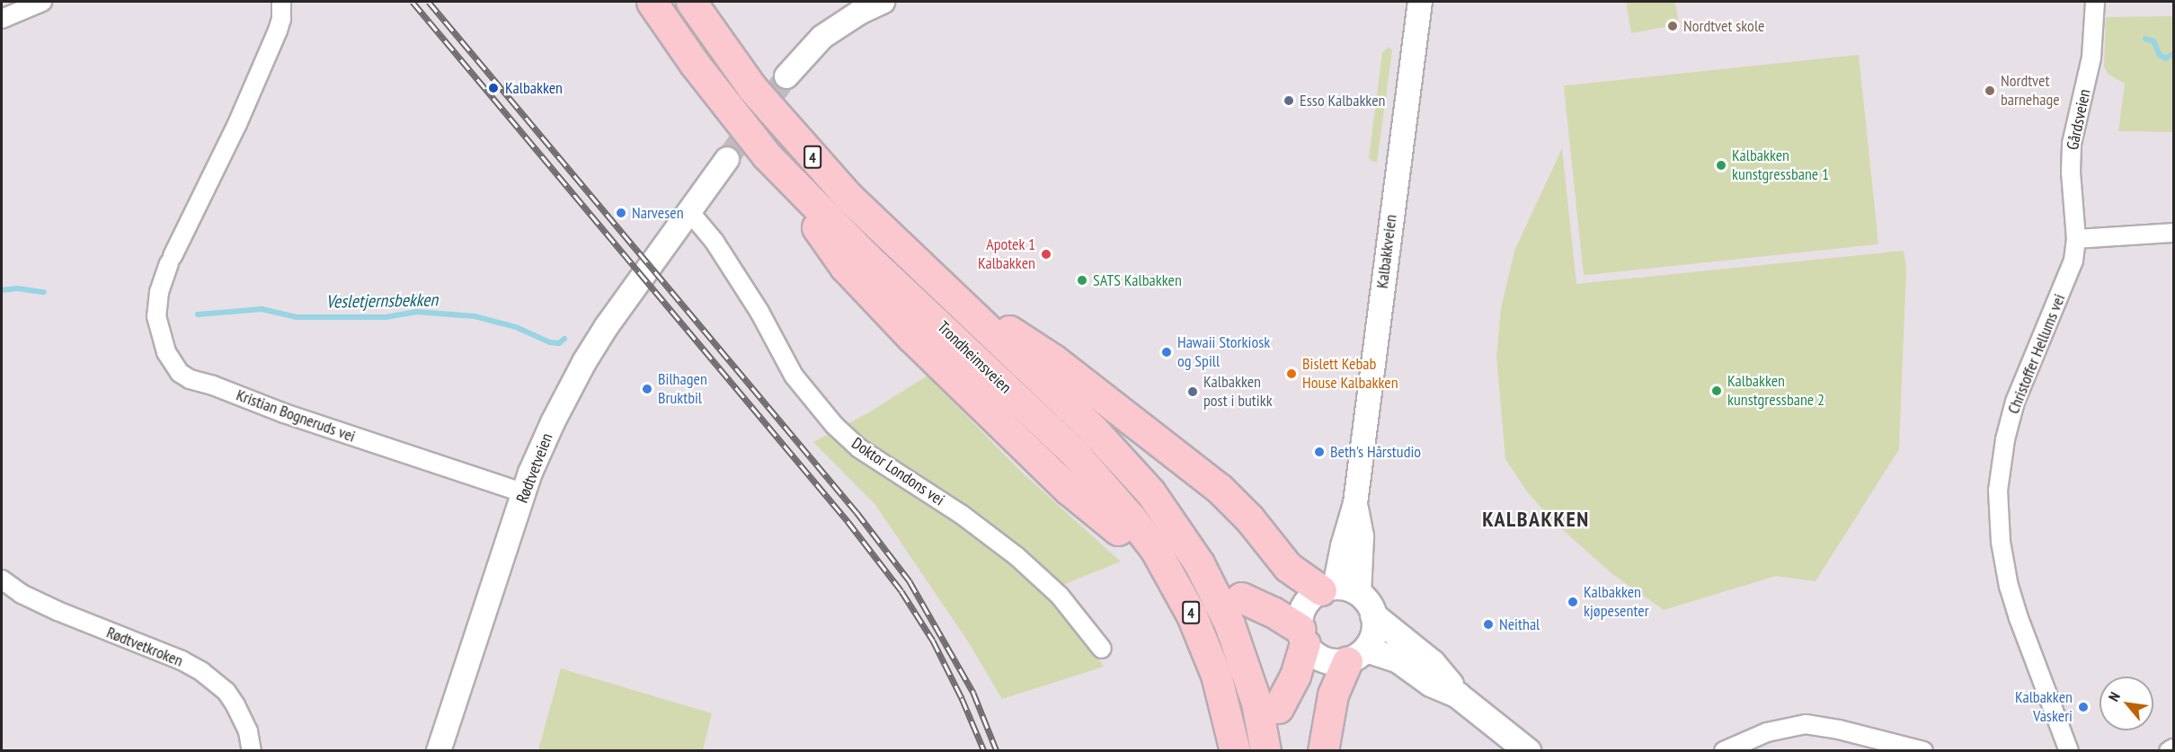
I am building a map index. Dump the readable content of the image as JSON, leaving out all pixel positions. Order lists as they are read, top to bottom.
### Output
{
  "streets": {
    "highway": ["4", "Trondheimsveien"],
    "street": [
      "Gårdsveien",
      "Kalbakkveien",
      "Christoffer Hellums vei",
      "Kristian Bogneruds vei",
      "Rødtvetveien",
      "Doktor Londons vei",
      "Rødtvetkroken"
    ]
  },
  "crossings": [
    ["Gårdsveien", "Christoffer Hellums vei"],
    ["Kristian Bogneruds vei", "Rødtvetveien"],
    ["Rødtvetveien", "Doktor Londons vei"]
  ],
  "districts": ["KALBAKKEN"],
  "water": ["Vesletjernsbekken"],
  "places": [
    "Nordtvet skole",
    "Kalbakken",
    "Nordtvet barnehage",
    "Esso Kalbakken",
    "Kalbakken kunstgressbane 1",
    "Narvesen",
    "Apotek 1 Kalbakken",
    "SATS Kalbakken",
    "Hawaii Storkiosk og Spill",
    "Bislett Kebab House Kalbakken",
    "Bilhagen Bruktbil",
    "Kalbakken kunstgressbane 2",
    "Kalbakken post i butikk",
    "Beth's Hårstudio",
    "Kalbakken kjøpesenter",
    "Neithal",
    "Kalbakken Vaskeri"
  ],
  "north": "top left"
}
